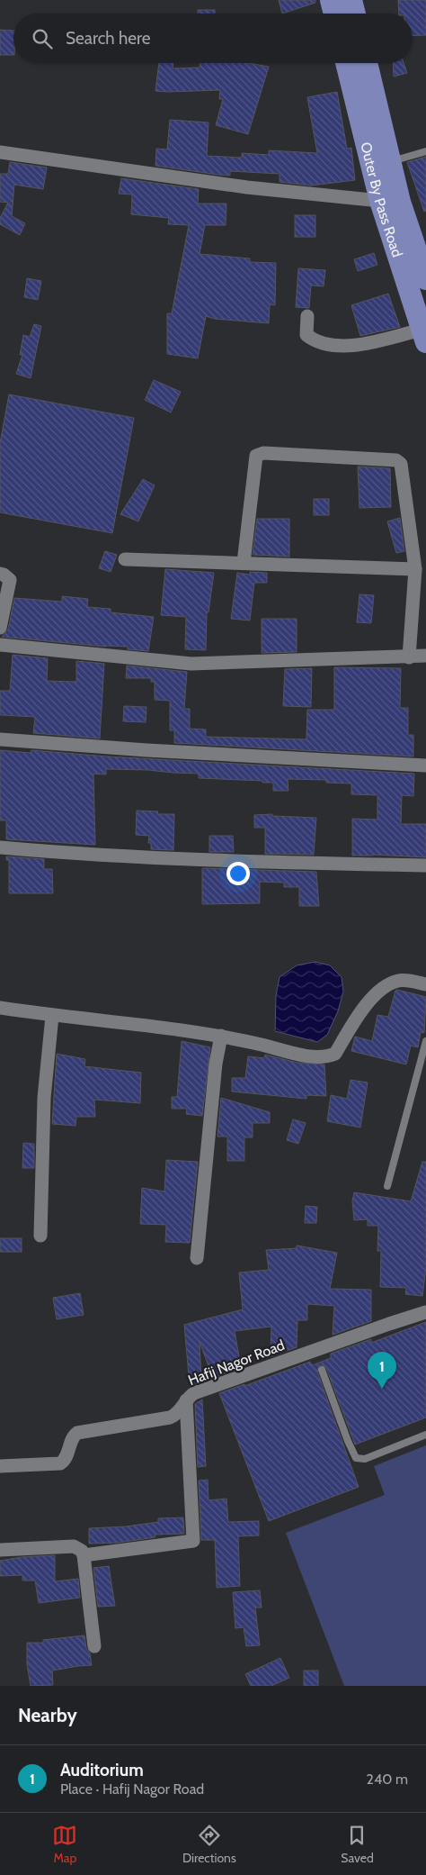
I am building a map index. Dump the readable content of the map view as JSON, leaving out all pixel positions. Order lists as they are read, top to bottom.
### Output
{
  "streets": {
    "main road": ["Outer By Pass Road"],
    "street": ["Hafij Nagor Road"]
  },
  "page": {
    "search": "Search here",
    "pins": "1",
    "heading": "Nearby",
    "list": [
      {
        "mark": "1",
        "name": "Auditorium",
        "note": "Place · Hafij Nagor Road",
        "value": "240 m"
      }
    ],
    "nav": ["Map", "Directions", "Saved"]
  }
}
